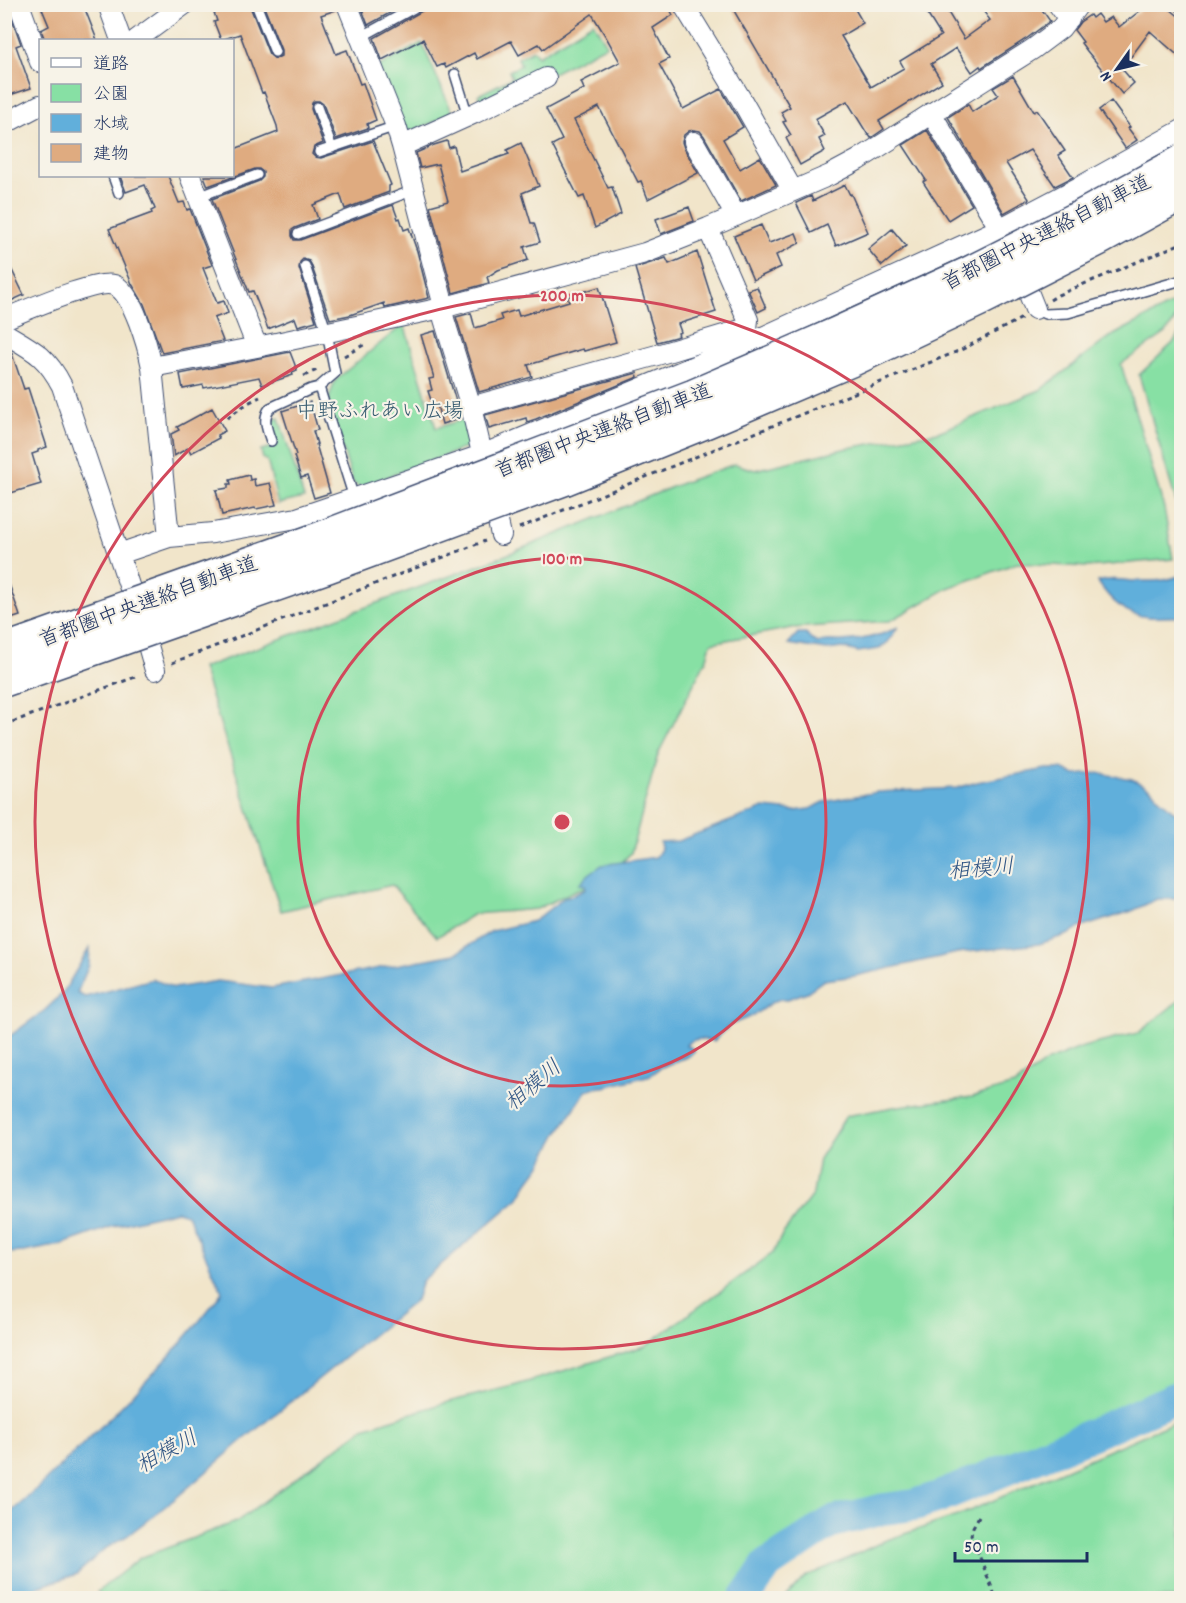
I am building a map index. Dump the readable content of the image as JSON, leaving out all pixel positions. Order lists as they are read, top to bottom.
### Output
{
  "streets": {
    "highway": ["首都圏中央連絡自動車道"]
  },
  "water": ["相模川"],
  "parks": ["中野ふれあい広場"],
  "legend": [
    "道路",
    "公園",
    "水域",
    "建物"
  ],
  "scale_bar": "50 m",
  "north": "bottom left",
  "rings": ["200 m", "100 m"]
}
